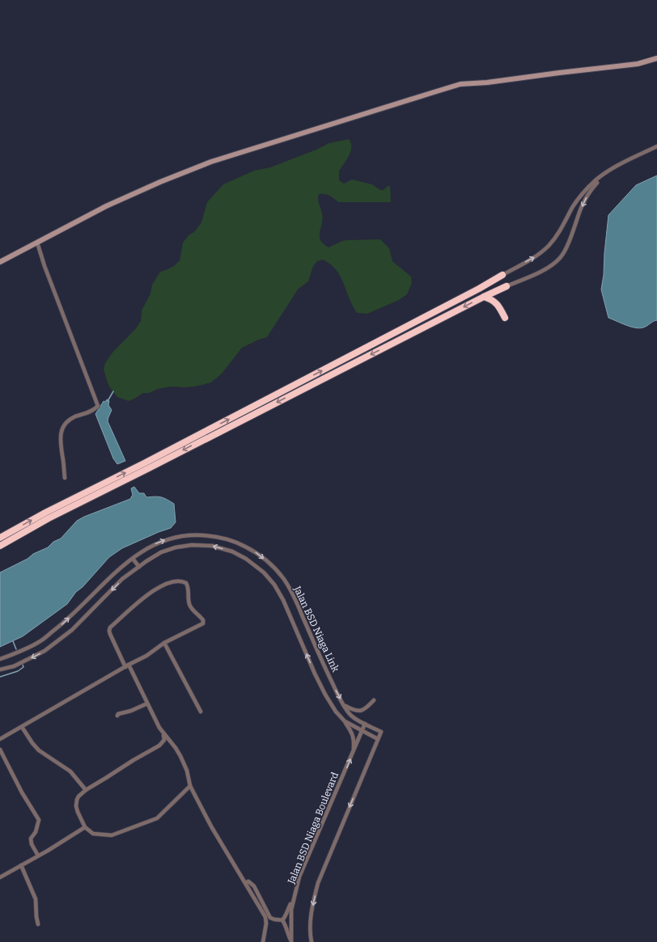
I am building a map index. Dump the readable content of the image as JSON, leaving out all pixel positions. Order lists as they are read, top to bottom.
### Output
{
  "streets": {
    "street": ["Jalan BSD Niaga Link", "Jalan BSD Niaga Boulevard"]
  },
  "crossings": [
    ["Jalan BSD Niaga Link", "Jalan BSD Niaga Boulevard"]
  ]
}
